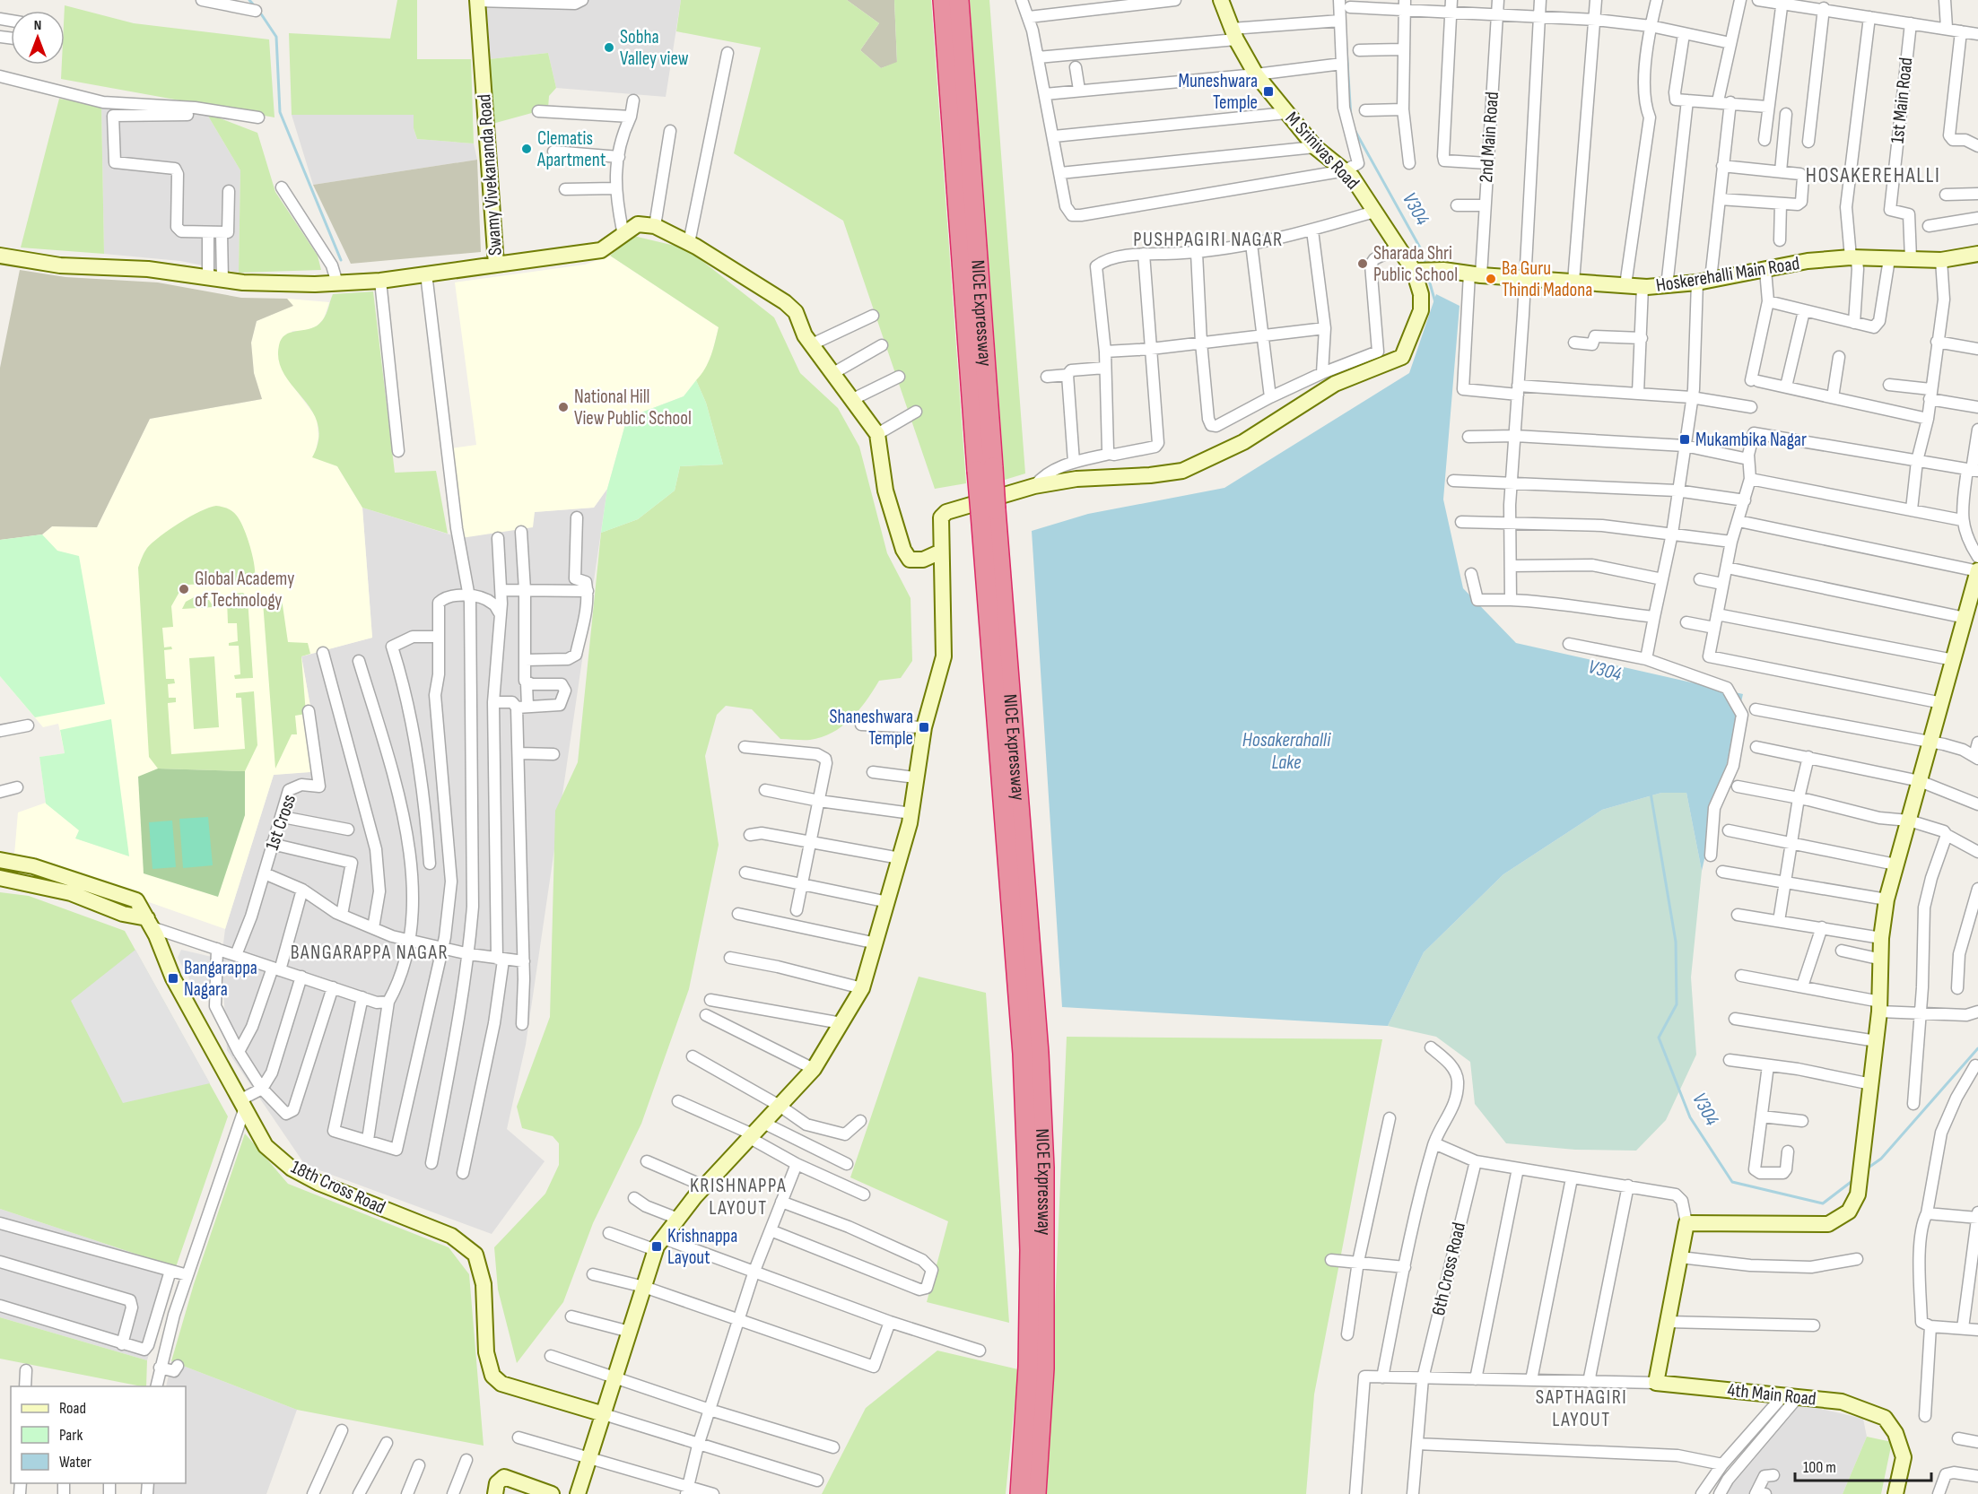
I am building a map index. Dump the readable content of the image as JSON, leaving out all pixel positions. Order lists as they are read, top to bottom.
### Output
{
  "streets": {
    "highway": ["NICE Expressway"],
    "street": [
      "1st Main Road",
      "2nd Main Road",
      "M Srinivas Road",
      "Swamy Vivekananda Road",
      "Hoskerehalli Main Road",
      "1st Cross",
      "18th Cross Road",
      "6th Cross Road",
      "4th Main Road"
    ]
  },
  "crossings": [
    ["1st Main Road", "Hoskerehalli Main Road"],
    ["2nd Main Road", "Hoskerehalli Main Road"],
    ["M Srinivas Road", "Hoskerehalli Main Road"],
    ["M Srinivas Road", "18th Cross Road"]
  ],
  "districts": [
    "HOSAKEREHALLI",
    "PUSHPAGIRI NAGAR",
    "BANGARAPPA NAGAR",
    "KRISHNAPPA LAYOUT",
    "SAPTHAGIRI LAYOUT"
  ],
  "water": ["V304", "Hosakerahalli Lake"],
  "places": {
    "other": [
      "Sobha Valley view",
      "Clematis Apartment",
      "Sharada Shri Public School",
      "Ba Guru Thindi Madona",
      "National Hill View Public School",
      "Global Academy of Technology"
    ],
    "transit": [
      "Muneshwara Temple",
      "Mukambika Nagar",
      "Shaneshwara Temple",
      "Bangarappa Nagara",
      "Krishnappa Layout"
    ]
  },
  "legend": ["Road", "Park", "Water"],
  "scale_bar": "100 m",
  "north": "top"
}
